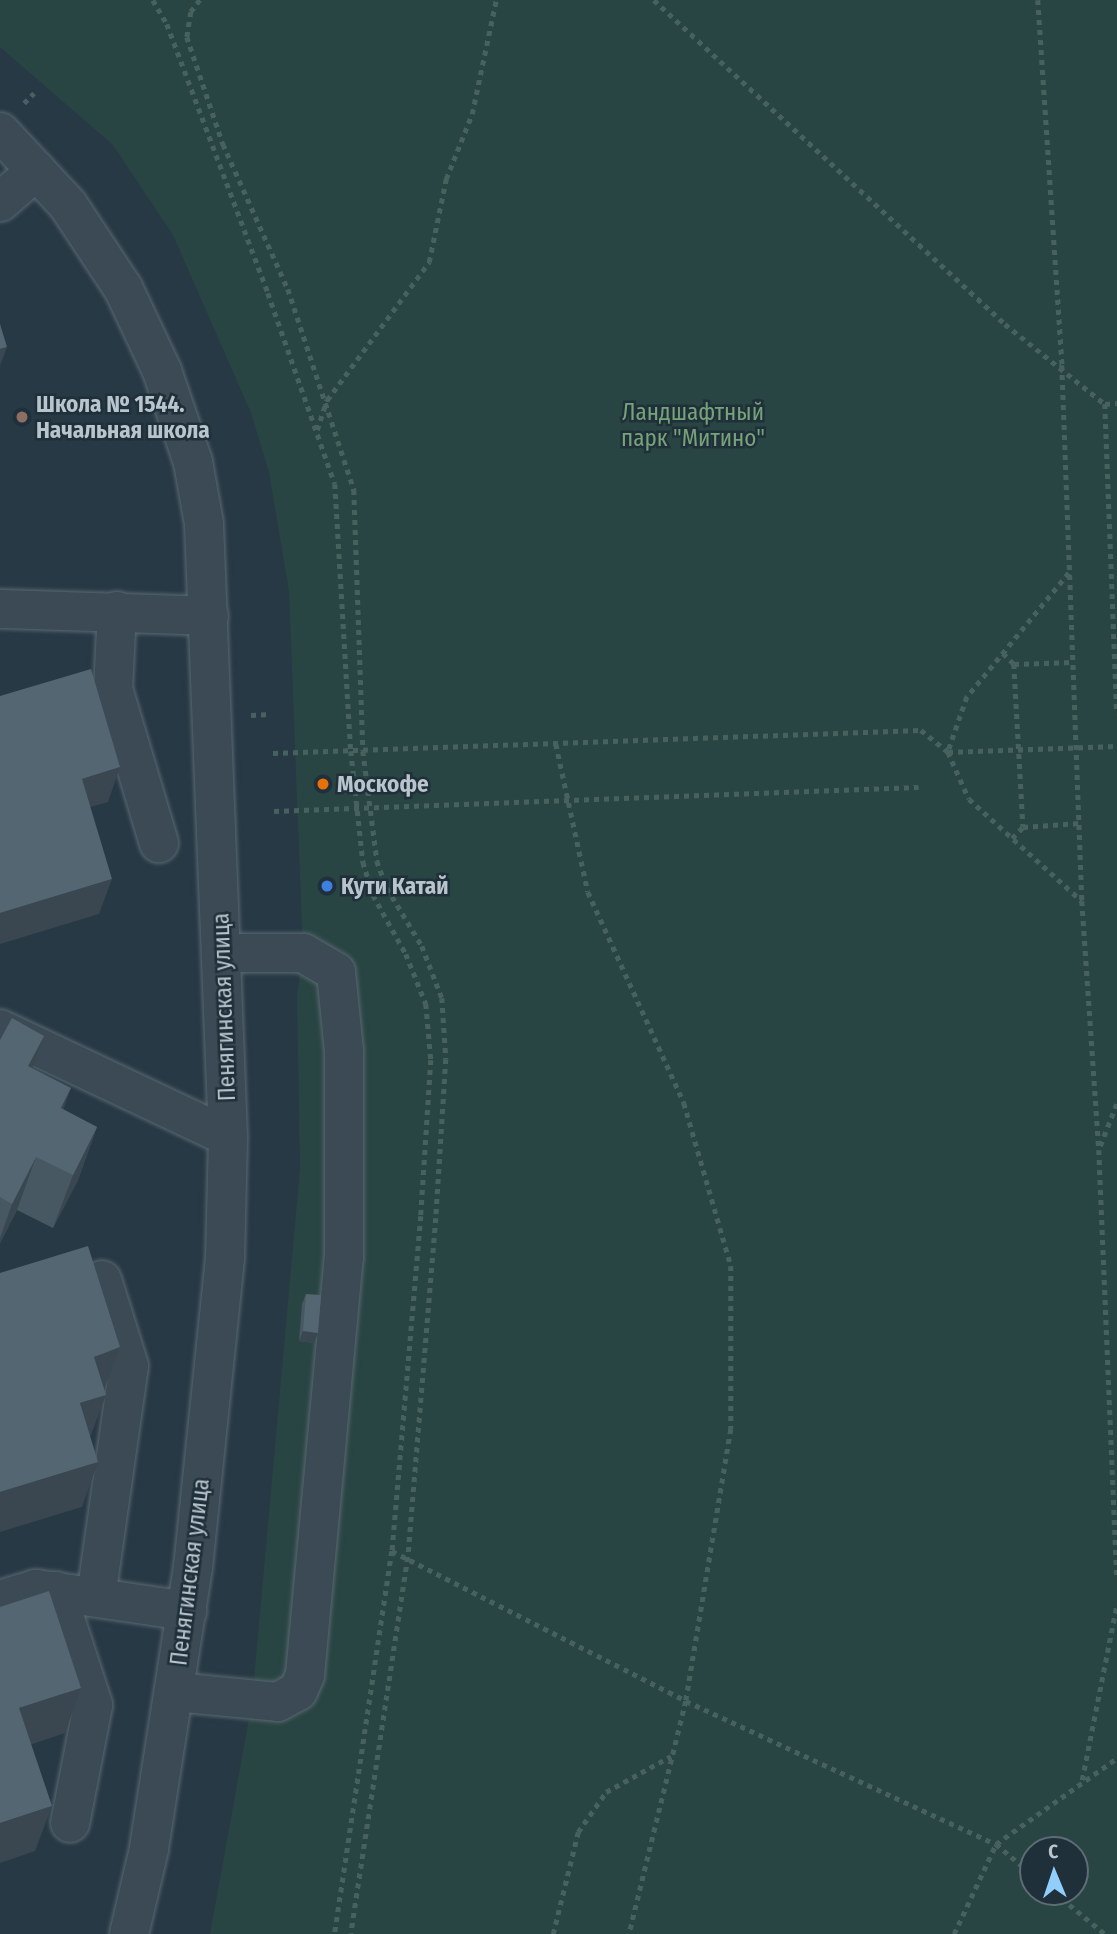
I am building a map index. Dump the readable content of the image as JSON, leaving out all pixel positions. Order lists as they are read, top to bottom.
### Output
{
  "streets": {
    "street": ["Пенягинская улица"]
  },
  "parks": ["Ландшафтный парк \"Митино\""],
  "places": ["Школа № 1544. Начальная школа", "Москофе", "Кути Катай"],
  "north": "top"
}
